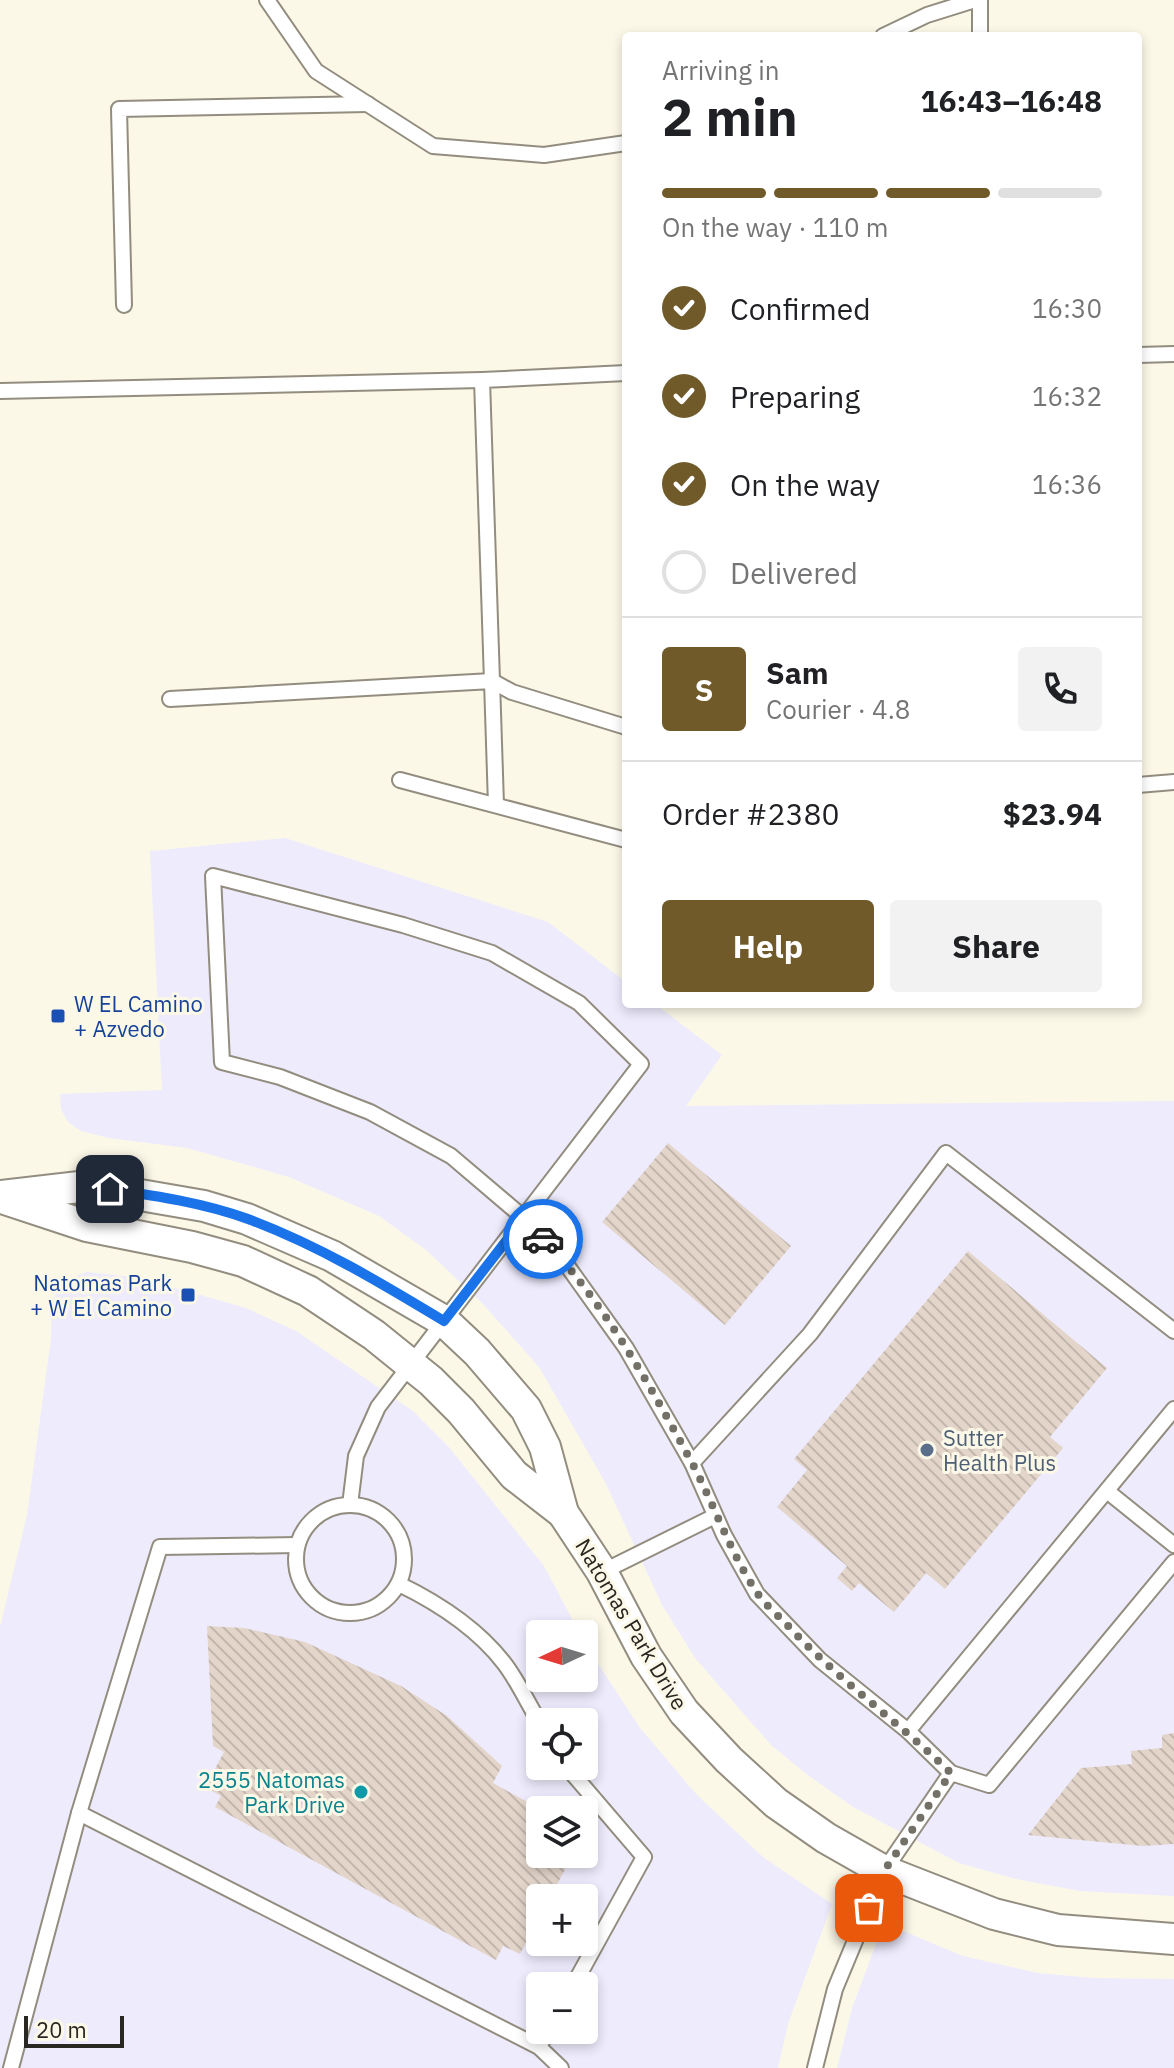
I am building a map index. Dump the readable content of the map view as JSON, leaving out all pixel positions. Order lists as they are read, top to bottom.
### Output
{
  "streets": {
    "street": ["Natomas Park Drive"]
  },
  "places": {
    "transit": ["W EL Camino + Azvedo", "Natomas Park + W El Camino"],
    "other": ["Sutter Health Plus", "2555 Natomas Park Drive"]
  },
  "scale_bar": "20 m",
  "north": "left",
  "page": {
    "heading": ["2 min", "Arriving in", "16:43–16:48"],
    "panel": [
      "Sam",
      "Courier · 4.8",
      "Order #2380",
      "$23.94"
    ],
    "bar": "On the way · 110 m",
    "list": [
      ["Confirmed", "16:30"],
      ["Preparing", "16:32"],
      ["On the way", "16:36"],
      "Delivered"
    ],
    "round": "S",
    "buttons": ["Help", "Share"],
    "map_buttons": ["+", "−"],
    "scale": "20 m"
  }
}
